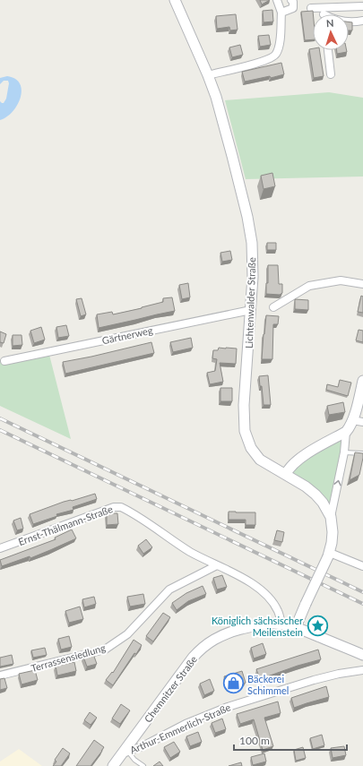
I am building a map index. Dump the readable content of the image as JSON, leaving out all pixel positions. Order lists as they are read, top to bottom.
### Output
{
  "streets": {
    "main road": ["Lichtenwalder Straße", "Chemnitzer Straße"],
    "street": [
      "Gärtnerweg",
      "Ernst-Thälmann-Straße",
      "Terrassensiedlung",
      "Arthur-Emmerlich-Straße"
    ]
  },
  "crossings": [
    ["Lichtenwalder Straße", "Gärtnerweg"],
    ["Lichtenwalder Straße", "Chemnitzer Straße"],
    ["Ernst-Thälmann-Straße", "Terrassensiedlung"],
    ["Ernst-Thälmann-Straße", "Chemnitzer Straße"],
    ["Chemnitzer Straße", "Arthur-Emmerlich-Straße"]
  ],
  "places": {
    "place": ["Königlich sächsischer Meilenstein"],
    "shop": ["Bäckerei Schimmel"]
  },
  "scale_bar": "100 m",
  "north": "top"
}
